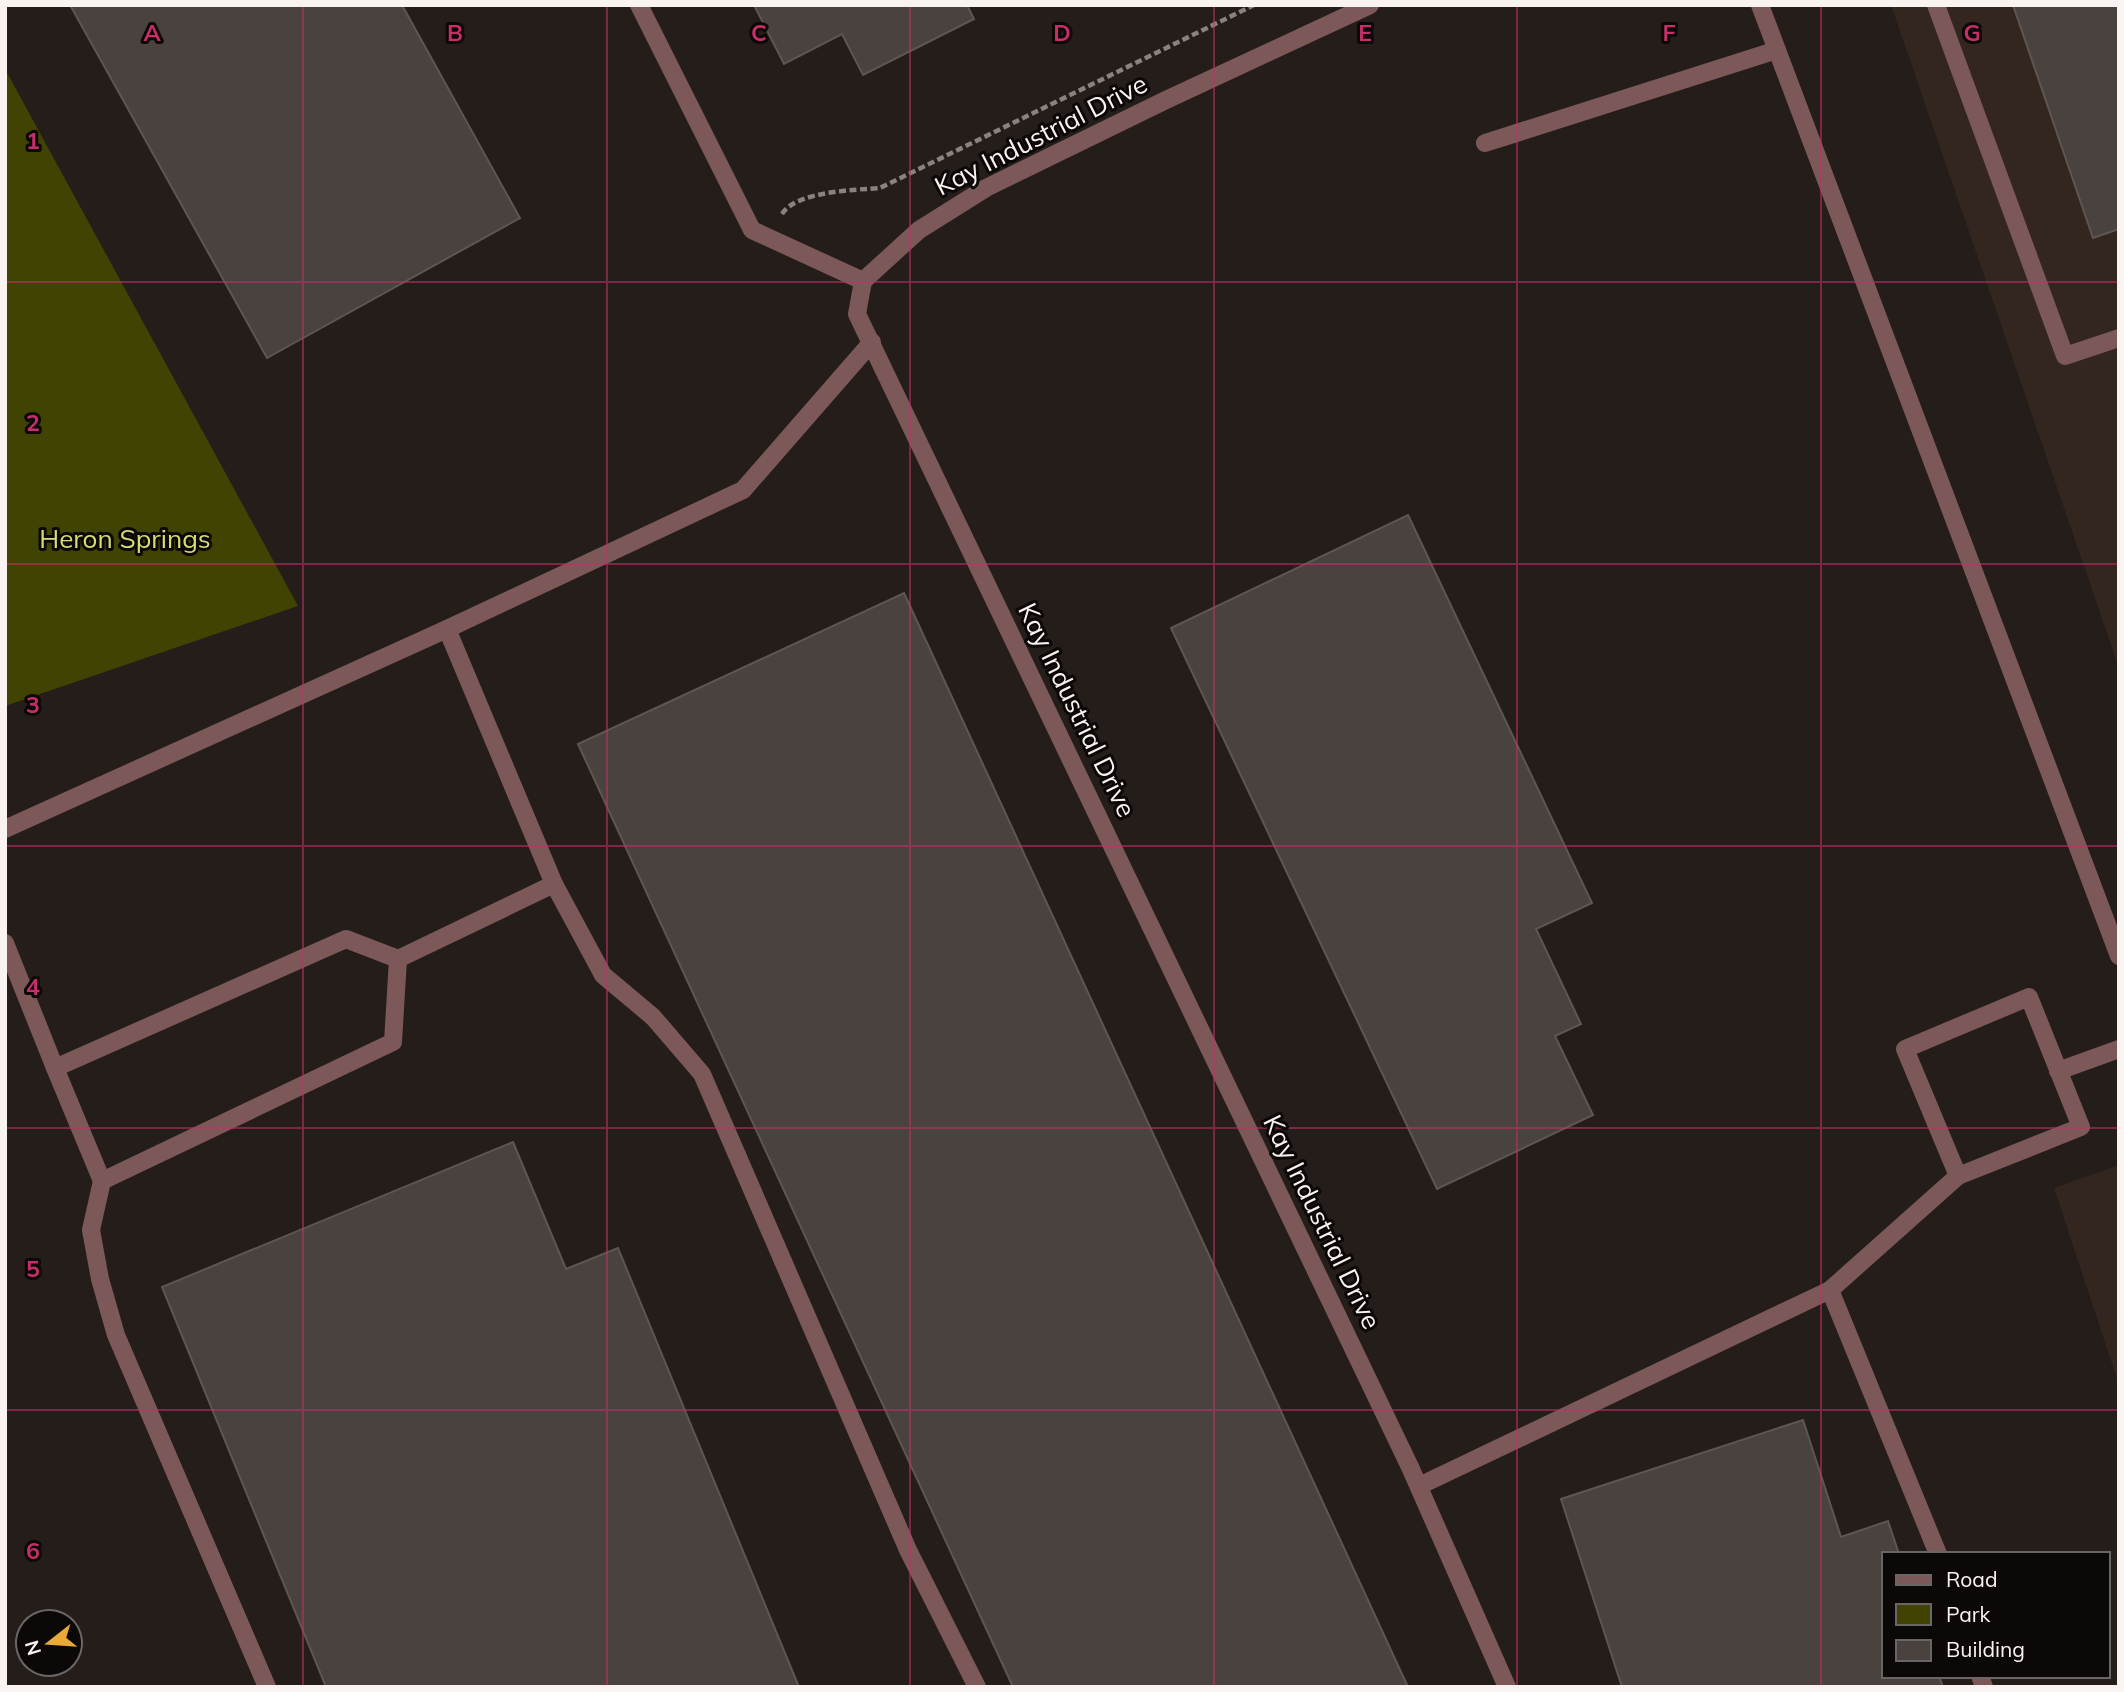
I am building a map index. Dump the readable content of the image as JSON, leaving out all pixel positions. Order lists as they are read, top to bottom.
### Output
{
  "streets": {
    "street": ["Kay Industrial Drive"]
  },
  "parks": ["Heron Springs"],
  "legend": ["Road", "Park", "Building"],
  "north": "left",
  "grid": {
    "columns": [
      "A",
      "B",
      "C",
      "D",
      "E",
      "F",
      "G"
    ],
    "rows": [
      "1",
      "2",
      "3",
      "4",
      "5",
      "6"
    ]
  }
}
